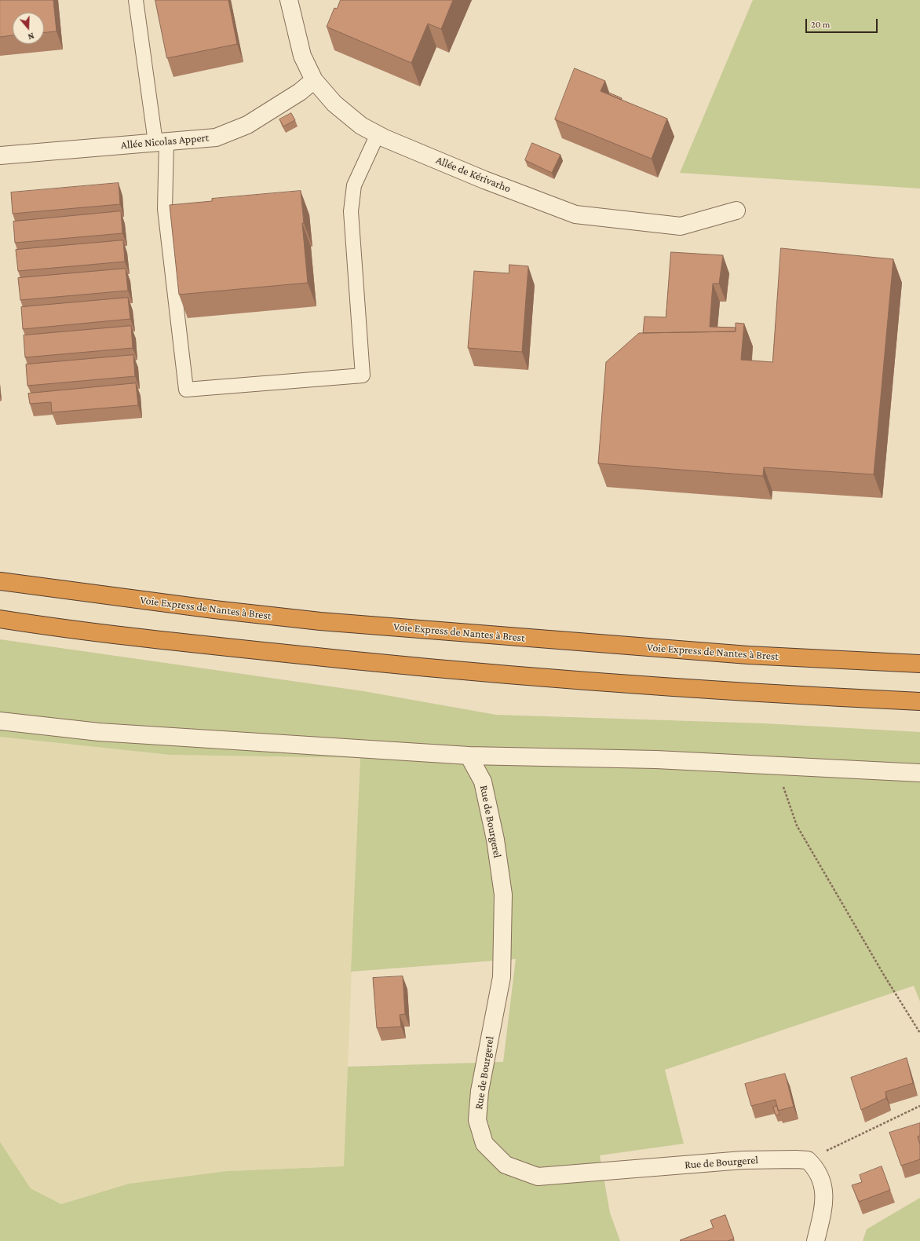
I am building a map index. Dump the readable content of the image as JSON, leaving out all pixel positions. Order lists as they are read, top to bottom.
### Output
{
  "streets": {
    "highway": ["Voie Express de Nantes à Brest"],
    "street": ["Allée Nicolas Appert", "Allée de Kérivarho", "Rue de Bourgerel"]
  },
  "crossings": [
    ["Allée Nicolas Appert", "Allée de Kérivarho"]
  ],
  "scale_bar": "20 m",
  "north": "bottom"
}
